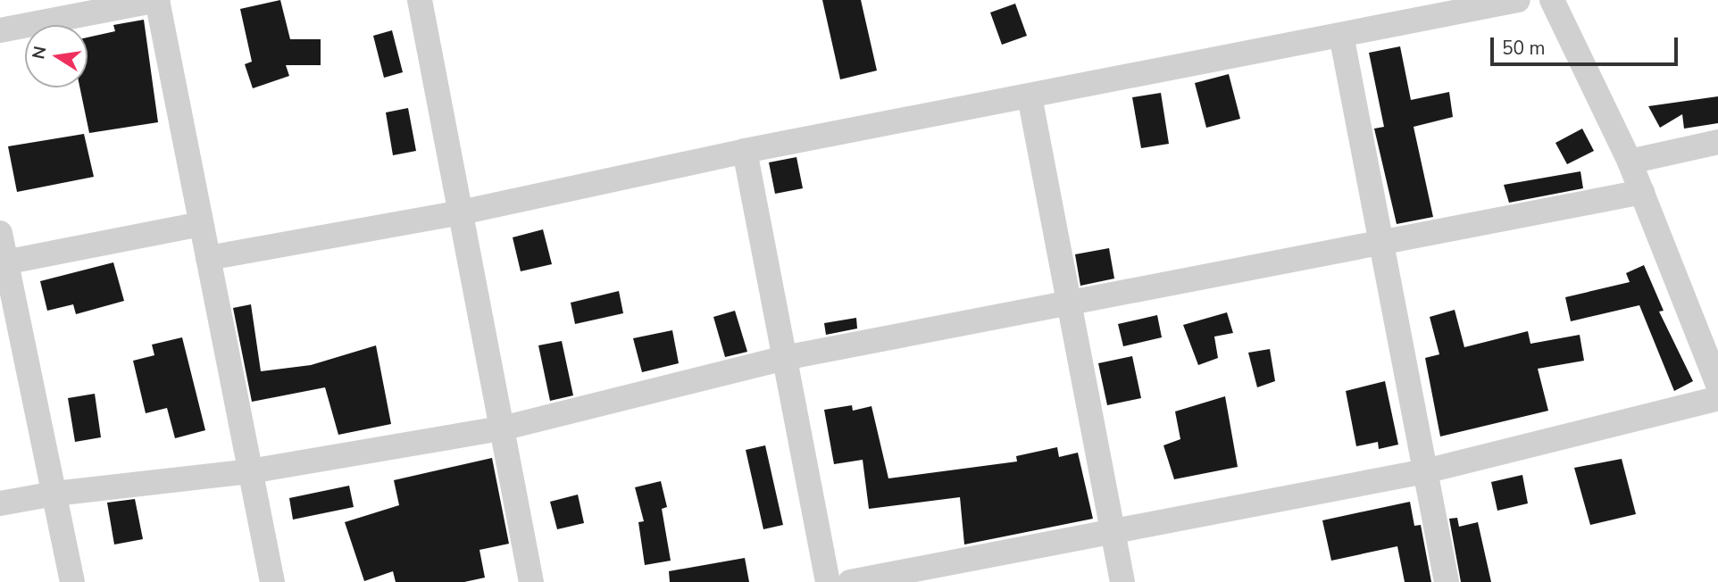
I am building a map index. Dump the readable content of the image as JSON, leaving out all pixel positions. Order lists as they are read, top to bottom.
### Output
{
  "scale_bar": "50 m",
  "north": "left"
}
